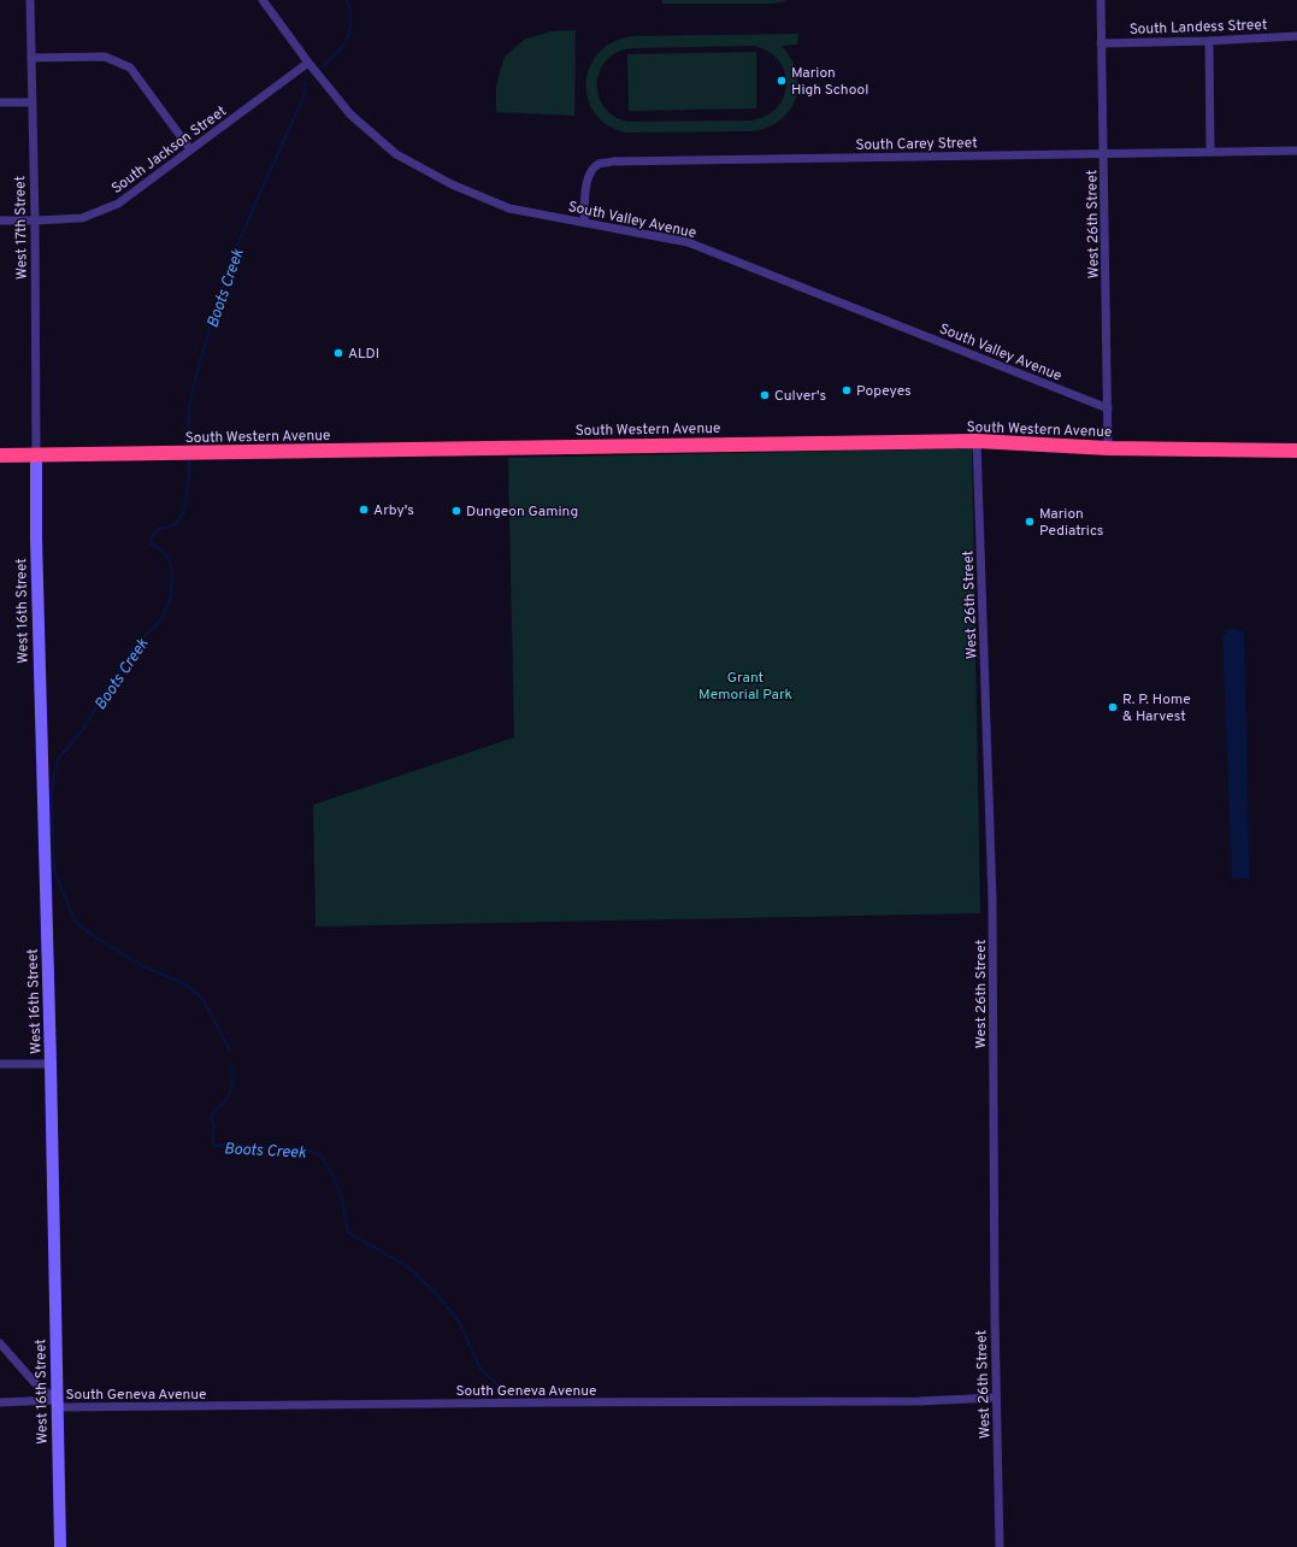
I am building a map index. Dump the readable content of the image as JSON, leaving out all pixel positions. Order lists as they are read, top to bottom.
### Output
{
  "streets": {
    "highway": ["South Western Avenue"],
    "street": [
      "South Landess Street",
      "South Carey Street",
      "South Jackson Street",
      "South Valley Avenue",
      "West 26th Street",
      "West 17th Street",
      "West 16th Street",
      "South Geneva Avenue"
    ]
  },
  "crossings": [
    ["South Landess Street", "West 26th Street"],
    ["South Carey Street", "South Valley Avenue"],
    ["South Carey Street", "West 26th Street"],
    ["South Jackson Street", "South Valley Avenue"],
    ["South Jackson Street", "West 17th Street"],
    ["South Valley Avenue", "West 26th Street"],
    ["West 26th Street", "South Western Avenue"],
    ["West 26th Street", "South Geneva Avenue"],
    ["West 17th Street", "South Western Avenue"],
    ["West 17th Street", "West 16th Street"],
    ["South Western Avenue", "West 16th Street"],
    ["West 16th Street", "South Geneva Avenue"]
  ],
  "water": ["Boots Creek"],
  "parks": ["Grant Memorial Park"],
  "places": [
    "Marion High School",
    "ALDI",
    "Popeyes",
    "Culver's",
    "Arby's",
    "Dungeon Gaming",
    "Marion Pediatrics",
    "R. P. Home & Harvest"
  ]
}
